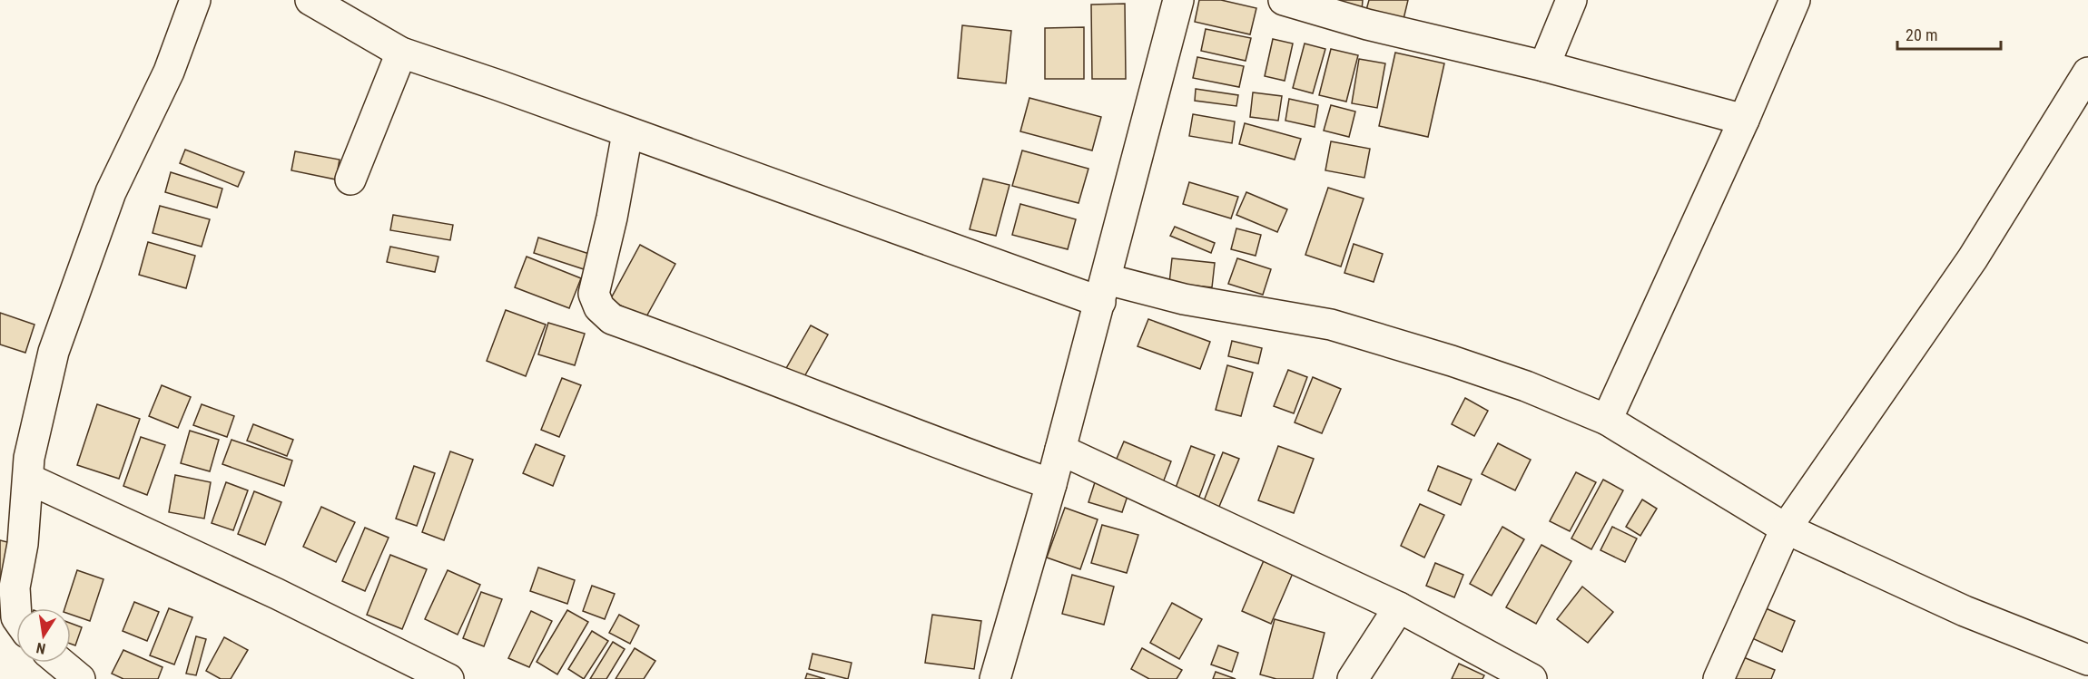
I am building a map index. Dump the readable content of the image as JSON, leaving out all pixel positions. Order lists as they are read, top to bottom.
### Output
{
  "scale_bar": "20 m",
  "north": "bottom"
}
